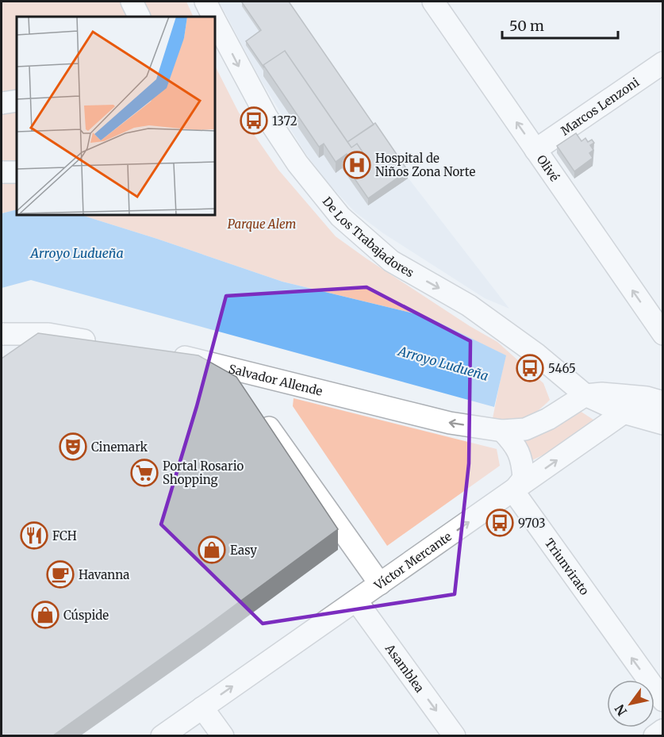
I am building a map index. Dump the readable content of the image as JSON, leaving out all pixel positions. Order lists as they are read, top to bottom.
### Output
{
  "streets": {
    "street": [
      "Marcos Lenzoni",
      "Olivé",
      "De Los Trabajadores",
      "Salvador Allende",
      "Víctor Mercante",
      "Triunvirato",
      "Asamblea"
    ]
  },
  "crossings": [
    ["Marcos Lenzoni", "Olivé"],
    ["De Los Trabajadores", "Salvador Allende"],
    ["De Los Trabajadores", "Víctor Mercante"],
    ["Víctor Mercante", "Triunvirato"],
    ["Víctor Mercante", "Asamblea"]
  ],
  "one_way": [
    "Olivé",
    "De Los Trabajadores",
    "Salvador Allende",
    "Víctor Mercante",
    "Triunvirato",
    "Asamblea"
  ],
  "water": ["Arroyo Ludueña"],
  "parks": ["Parque Alem"],
  "places": {
    "bus stop": ["1372", "5465", "9703"],
    "hospital": ["Hospital de Niños Zona Norte"],
    "theatre": ["Cinemark"],
    "supermarket": ["Portal Rosario Shopping"],
    "restaurant": ["FCH"],
    "shop": ["Easy", "Cúspide"],
    "cafe": ["Havanna"]
  },
  "scale_bar": "50 m",
  "north": "bottom left"
}
